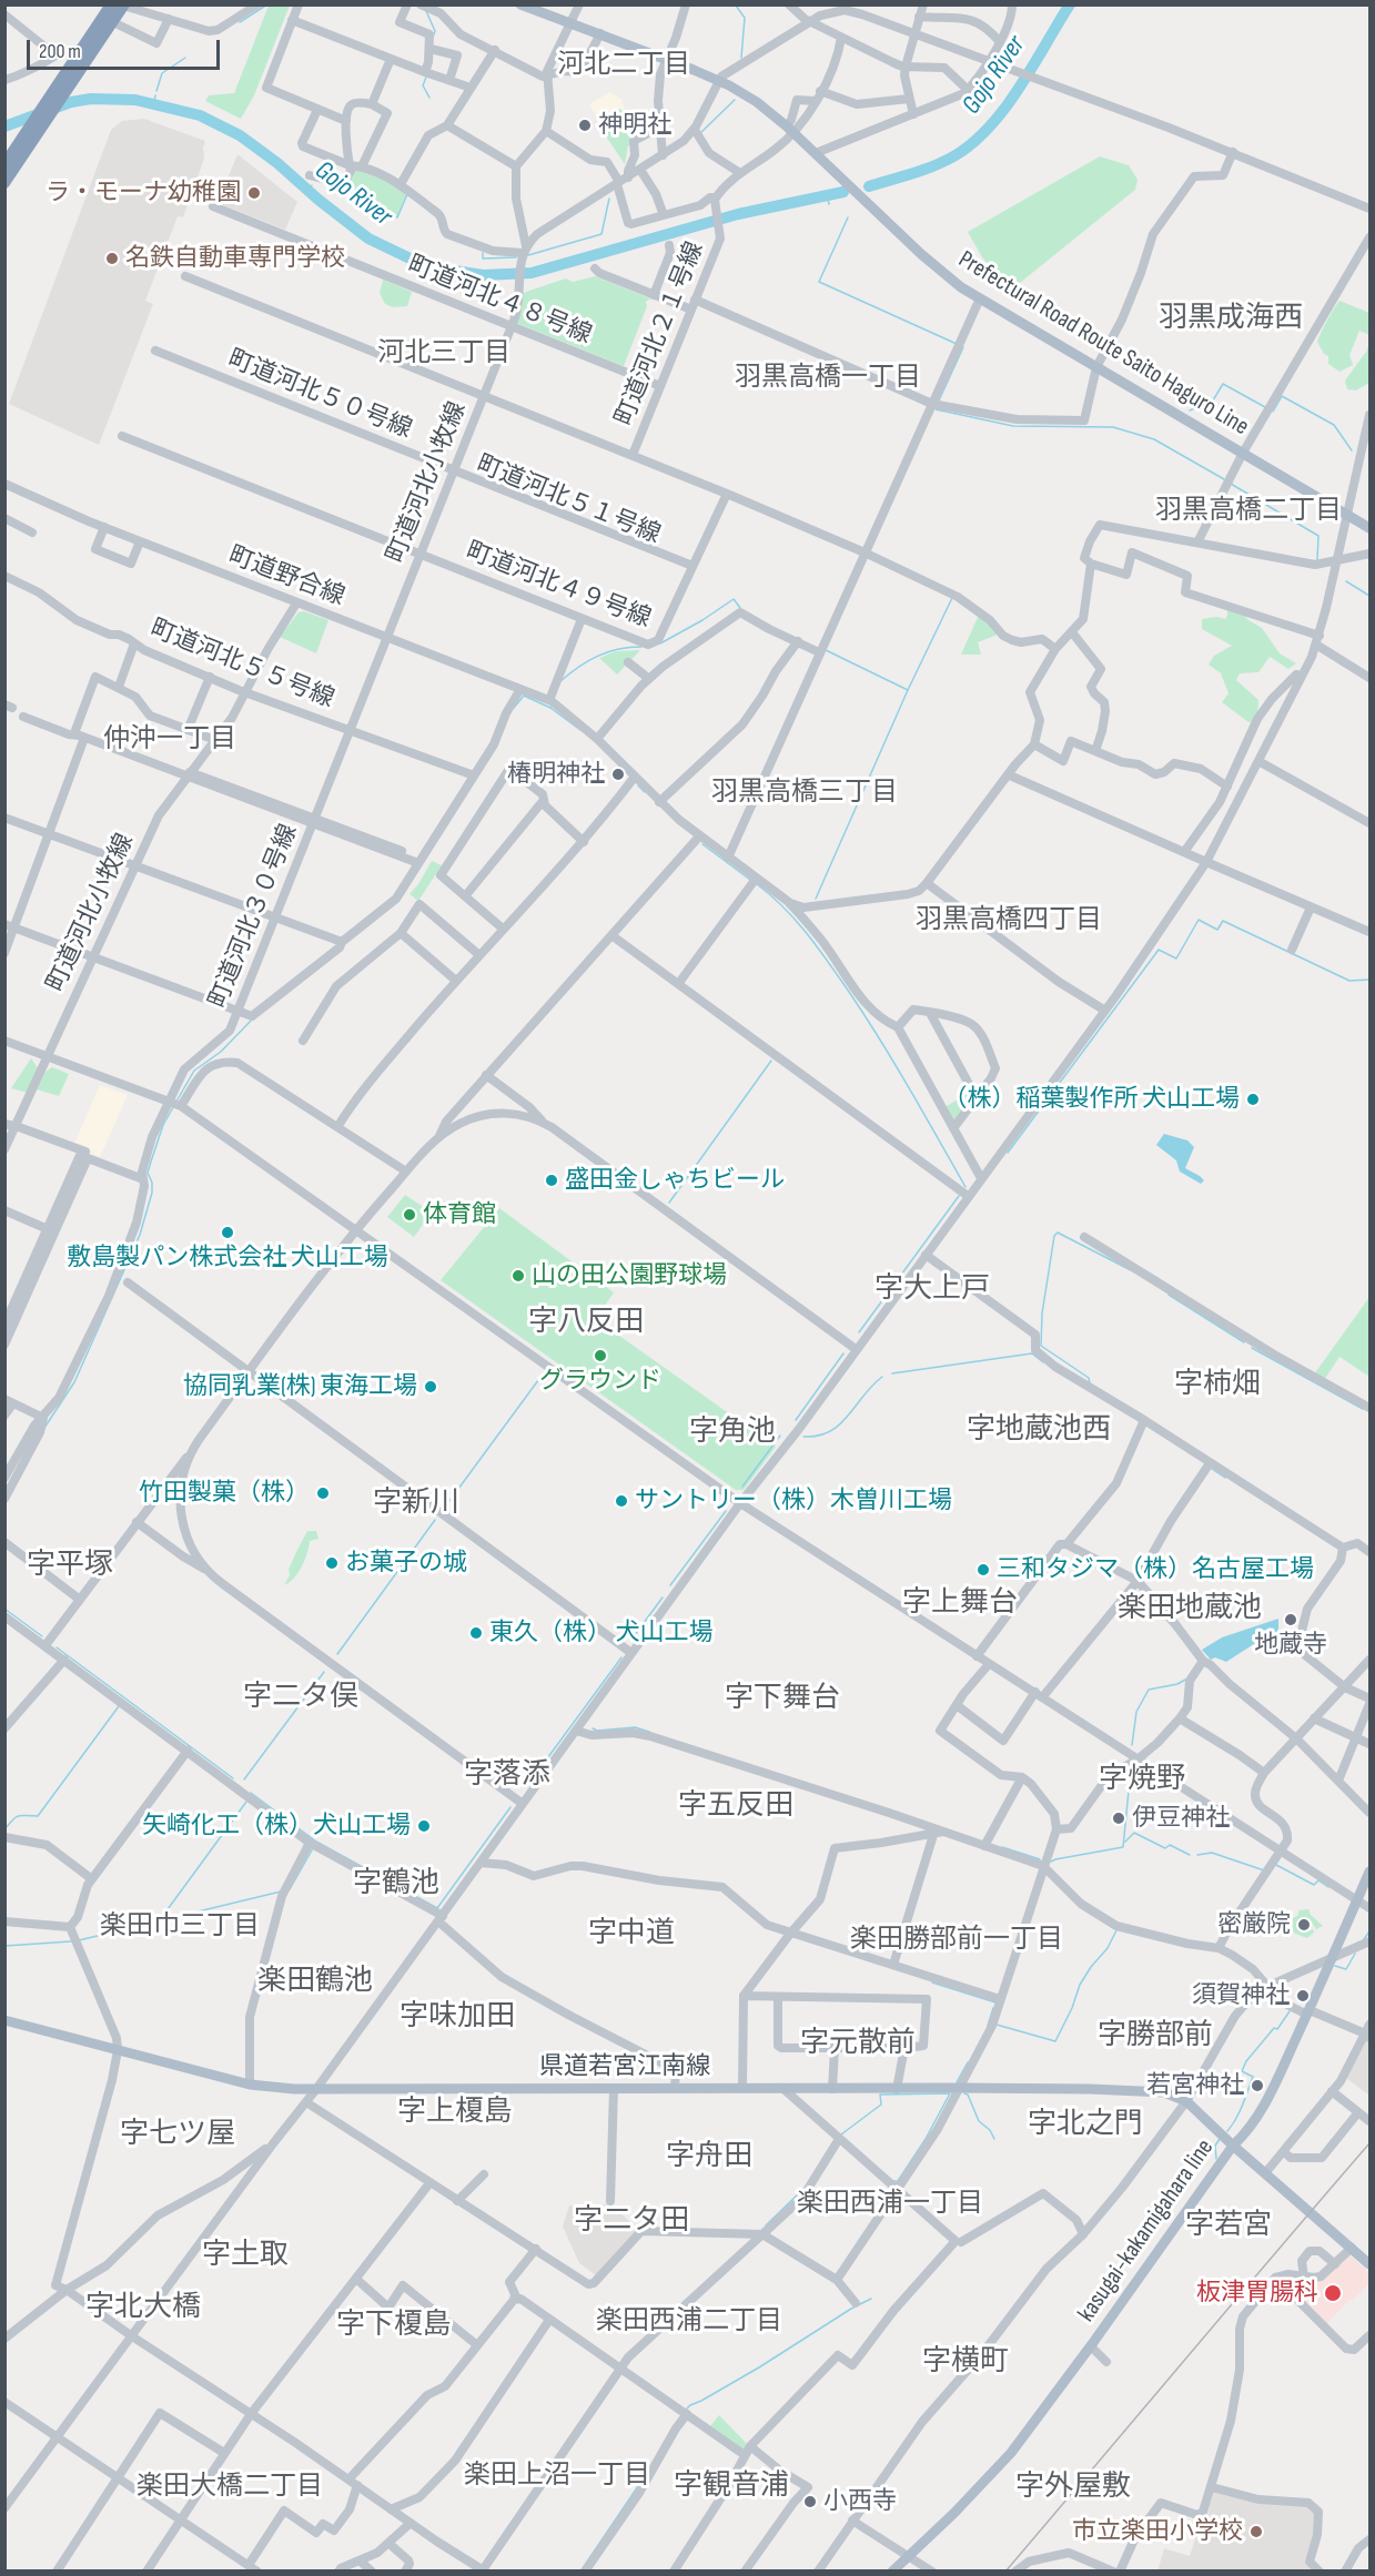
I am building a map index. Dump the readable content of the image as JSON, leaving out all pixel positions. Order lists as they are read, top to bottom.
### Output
{
  "streets": {
    "main road": ["Prefectural Road Route Saito Haguro Line", "県道若宮江南線", "kasugai-kakamigahara line"],
    "street": [
      "町道河北４８号線",
      "町道河北２１号線",
      "町道河北５０号線",
      "町道河北小牧線",
      "町道野合線",
      "町道河北４９号線",
      "町道河北５５号線",
      "町道河北３０号線"
    ]
  },
  "crossings": [
    ["町道河北４８号線", "町道河北２１号線"],
    ["町道河北４８号線", "町道河北小牧線"],
    ["町道河北５０号線", "町道河北小牧線"],
    ["町道河北５０号線", "町道河北４９号線"],
    ["町道河北小牧線", "町道野合線"],
    ["町道河北小牧線", "町道河北４９号線"],
    ["町道河北小牧線", "町道河北５５号線"],
    ["町道河北小牧線", "町道河北３０号線"],
    ["町道野合線", "町道河北３０号線"],
    ["町道河北５５号線", "町道河北３０号線"],
    ["県道若宮江南線", "kasugai-kakamigahara line"]
  ],
  "districts": [
    "河北二丁目",
    "羽黒成海西",
    "河北三丁目",
    "羽黒高橋一丁目",
    "羽黒高橋二丁目",
    "仲沖一丁目",
    "羽黒高橋三丁目",
    "羽黒高橋四丁目",
    "字大上戸",
    "字八反田",
    "字柿畑",
    "字地蔵池西",
    "字角池",
    "字新川",
    "字平塚",
    "字上舞台",
    "楽田地蔵池",
    "字二タ俣",
    "字下舞台",
    "字落添",
    "字焼野",
    "字五反田",
    "字鶴池",
    "楽田巾三丁目",
    "字中道",
    "楽田勝部前一丁目",
    "楽田鶴池",
    "字味加田",
    "字勝部前",
    "字元散前",
    "字上榎島",
    "字北之門",
    "字七ツ屋",
    "字舟田",
    "楽田西浦一丁目",
    "字二タ田",
    "字若宮",
    "字土取",
    "字北大橋",
    "楽田西浦二丁目",
    "字下榎島",
    "字横町",
    "楽田上沼一丁目",
    "字観音浦",
    "楽田大橋二丁目",
    "字外屋敷"
  ],
  "water": ["Gojo River"],
  "places": [
    "神明社",
    "ラ・モーナ幼稚園",
    "名鉄自動車専門学校",
    "椿明神社",
    "（株）稲葉製作所 犬山工場",
    "盛田金しゃちビール",
    "体育館",
    "敷島製パン株式会社 犬山工場",
    "山の田公園野球場",
    "グラウンド",
    "協同乳業(株) 東海工場",
    "竹田製菓（株）",
    "サントリー（株）木曽川工場",
    "お菓子の城",
    "三和タジマ（株）名古屋工場",
    "地蔵寺",
    "東久（株） 犬山工場",
    "伊豆神社",
    "矢崎化工（株）犬山工場",
    "密厳院",
    "須賀神社",
    "若宮神社",
    "板津胃腸科",
    "小西寺",
    "市立楽田小学校"
  ],
  "scale_bar": "200 m"
}
